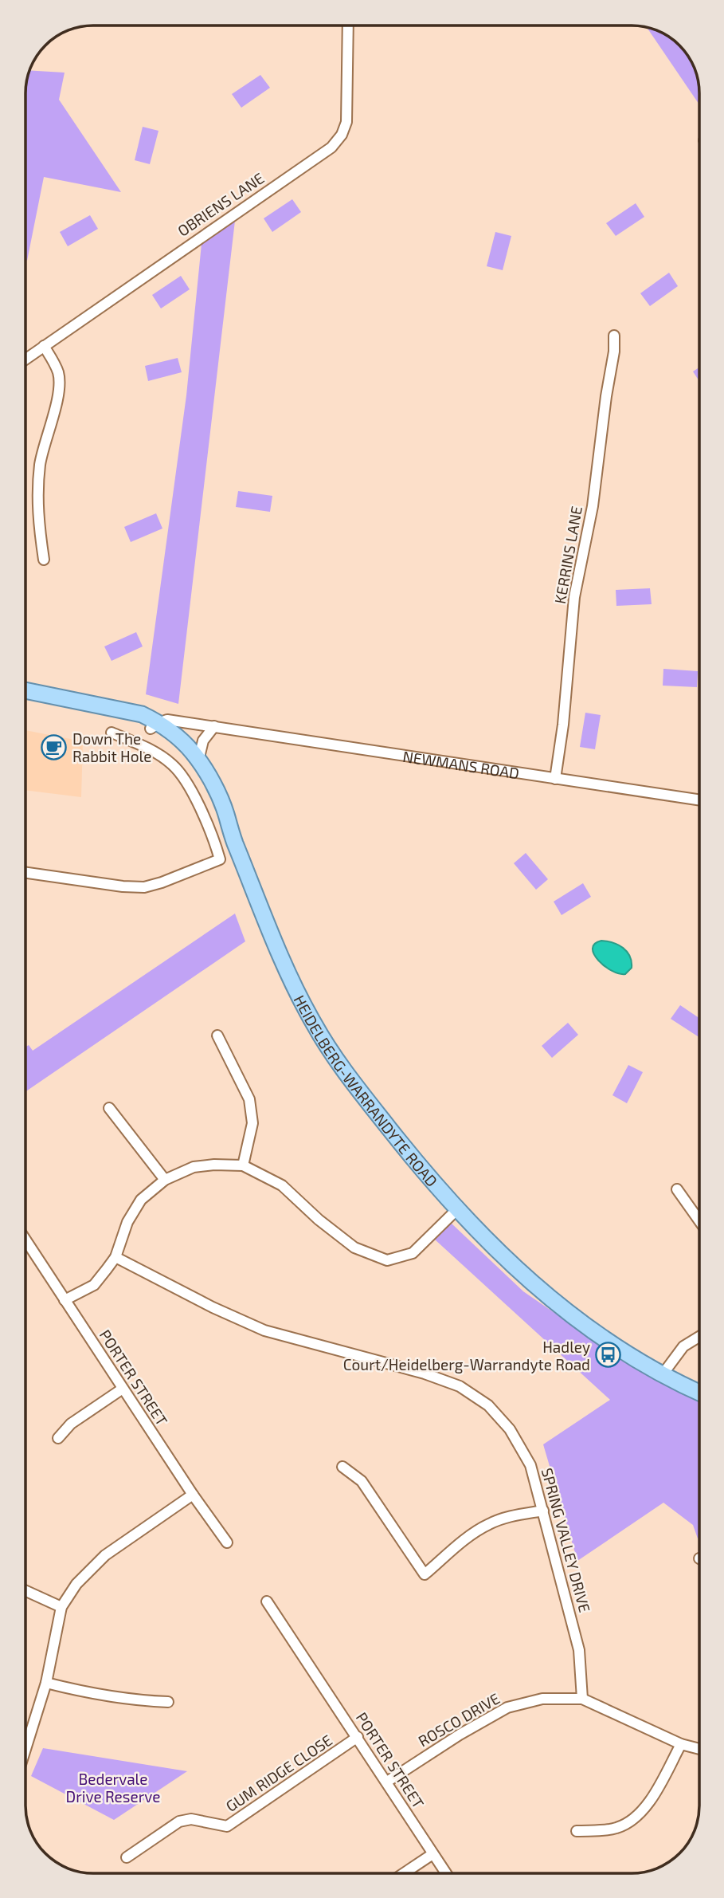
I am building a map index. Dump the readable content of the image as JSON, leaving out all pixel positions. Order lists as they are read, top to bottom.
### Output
{
  "streets": {
    "main road": ["NEWMANS ROAD", "HEIDELBERG-WARRANDYTE ROAD"],
    "street": [
      "OBRIENS LANE",
      "KERRINS LANE",
      "PORTER STREET",
      "SPRING VALLEY DRIVE",
      "ROSCO DRIVE",
      "GUM RIDGE CLOSE"
    ]
  },
  "crossings": [
    ["KERRINS LANE", "NEWMANS ROAD"],
    ["NEWMANS ROAD", "HEIDELBERG-WARRANDYTE ROAD"],
    ["PORTER STREET", "ROSCO DRIVE"],
    ["PORTER STREET", "GUM RIDGE CLOSE"],
    ["SPRING VALLEY DRIVE", "ROSCO DRIVE"]
  ],
  "parks": ["Bedervale Drive Reserve"],
  "places": {
    "cafe": ["Down The Rabbit Hole"],
    "bus stop": ["Hadley Court/Heidelberg-Warrandyte Road"]
  }
}
